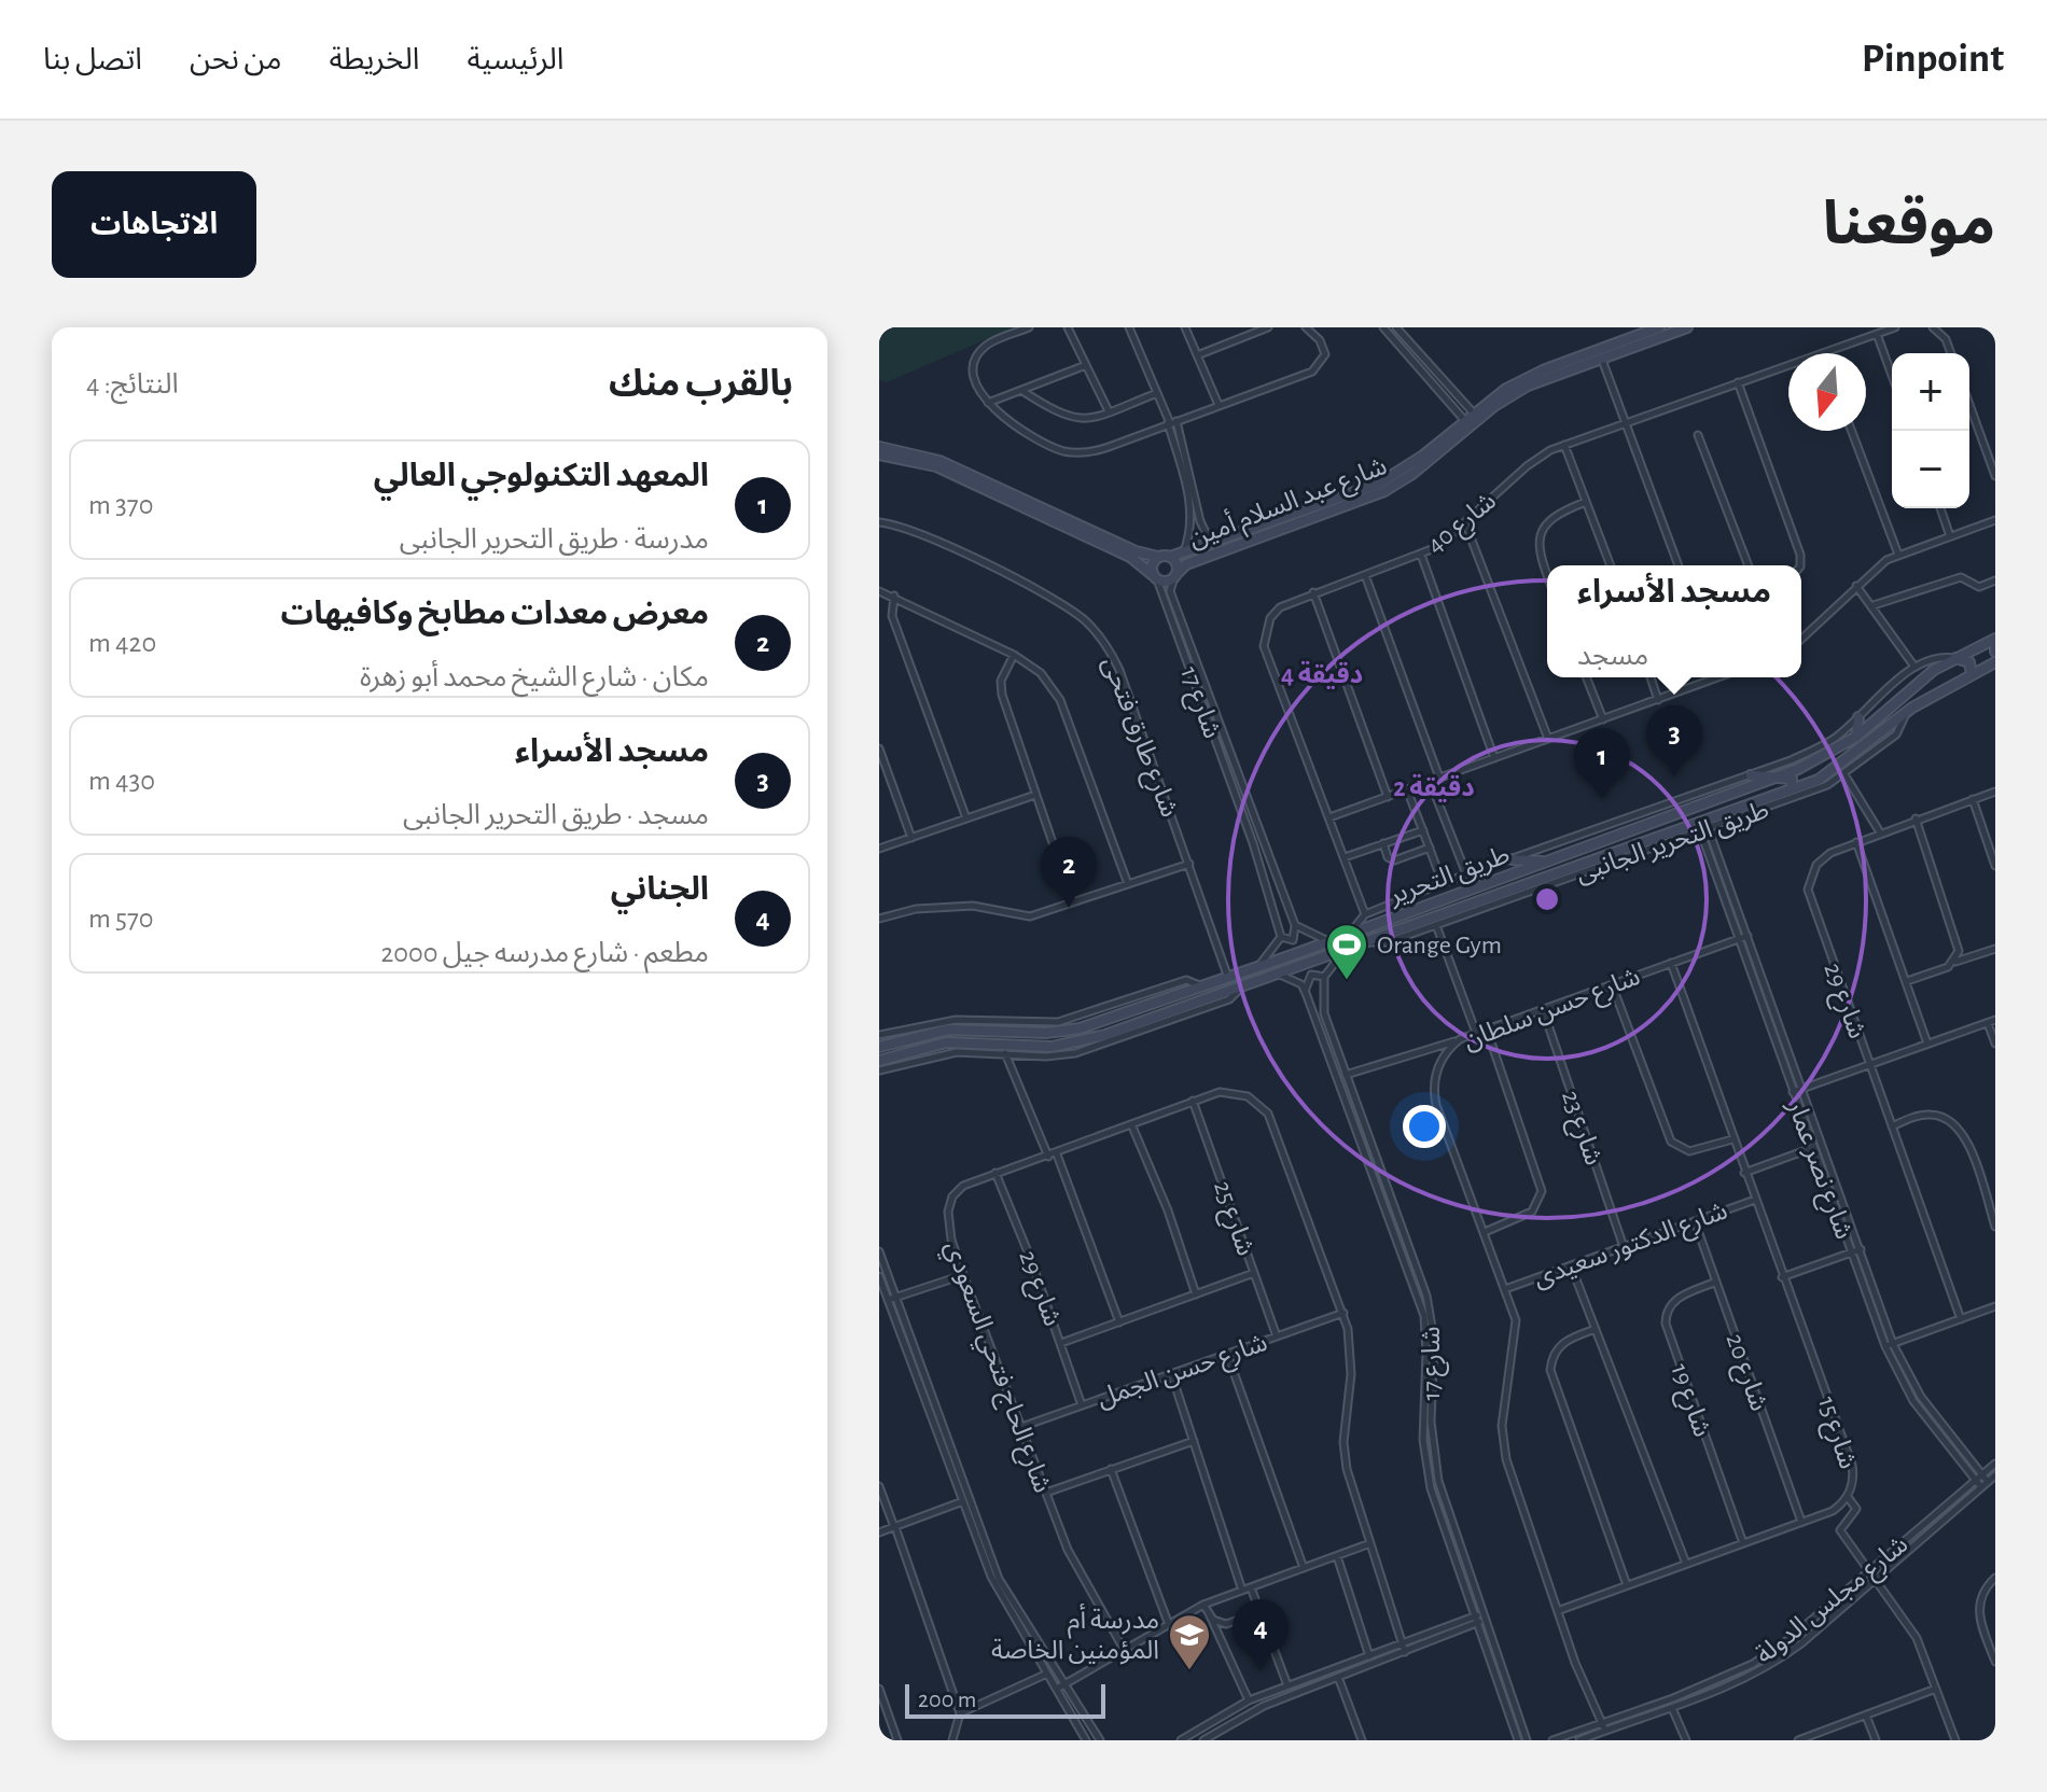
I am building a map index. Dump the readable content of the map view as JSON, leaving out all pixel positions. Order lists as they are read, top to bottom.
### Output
{
  "streets": {
    "street": [
      "شارع عبد السلام أمين",
      "شارع 40",
      "شارع 17",
      "شارع طارق فتحى",
      "طريق التحرير الجانبى",
      "طريق التحرير",
      "شارع 29",
      "شارع حسن سلطان",
      "شارع 23",
      "شارع نصر عمار",
      "شارع 25",
      "شارع الدكتور سعيدى",
      "شارع الحاج فتحي السعودي",
      "شارع حسن الجمل",
      "شارع 20",
      "شارع 19",
      "شارع 15",
      "شارع مجلس الدولة"
    ]
  },
  "crossings": [
    ["شارع عبد السلام أمين", "شارع 17"],
    ["شارع 40", "طريق التحرير الجانبى"],
    ["شارع طارق فتحى", "طريق التحرير"],
    ["طريق التحرير الجانبى", "طريق التحرير"],
    ["طريق التحرير الجانبى", "شارع نصر عمار"],
    ["شارع 29", "شارع الحاج فتحي السعودي"],
    ["شارع 29", "شارع حسن الجمل"],
    ["شارع حسن سلطان", "شارع 23"],
    ["شارع حسن سلطان", "شارع نصر عمار"],
    ["شارع حسن سلطان", "شارع الدكتور سعيدى"],
    ["شارع حسن سلطان", "شارع 15"],
    ["شارع حسن سلطان", "شارع مجلس الدولة"],
    ["شارع 23", "شارع الدكتور سعيدى"],
    ["شارع نصر عمار", "شارع مجلس الدولة"],
    ["شارع 25", "شارع الحاج فتحي السعودي"],
    ["شارع 25", "شارع حسن الجمل"],
    ["شارع الدكتور سعيدى", "شارع 20"],
    ["شارع الدكتور سعيدى", "شارع 15"],
    ["شارع الحاج فتحي السعودي", "شارع حسن الجمل"],
    ["شارع 20", "شارع 19"],
    ["شارع 20", "شارع 15"],
    ["شارع 19", "شارع 15"]
  ],
  "places": {
    "sports": ["Orange Gym"],
    "school or university": ["مدرسة أم المؤمنين الخاصة"]
  },
  "scale_bar": "200 m",
  "north": "bottom",
  "page": {
    "header": "Pinpoint",
    "nav": [
      "الرئيسية",
      "الخريطة",
      "من نحن",
      "اتصل بنا"
    ],
    "title": "موقعنا",
    "buttons": "الاتجاهات",
    "heading": ["بالقرب منك", "النتائج: 4"],
    "map_buttons": ["+", "−"],
    "list": [
      {
        "mark": "1",
        "name": "المعهد التكنولوجي العالي",
        "note": "مدرسة · طريق التحرير الجانبى",
        "value": "370 m"
      },
      {
        "mark": "2",
        "name": "معرض معدات مطابخ وكافيهات",
        "note": "مكان · شارع الشيخ محمد أبو زهرة",
        "value": "420 m"
      },
      {
        "mark": "3",
        "name": "مسجد الأسراء",
        "note": "مسجد · طريق التحرير الجانبى",
        "value": "430 m"
      },
      {
        "mark": "4",
        "name": "الجناني",
        "note": "مطعم · شارع مدرسه جيل 2000",
        "value": "570 m"
      }
    ],
    "popup": ["مسجد الأسراء", "مسجد"],
    "pins": [
      "3",
      "1",
      "2",
      "4"
    ],
    "scale": "200 m"
  },
  "rings": ["4 دقيقة", "2 دقيقة"]
}
